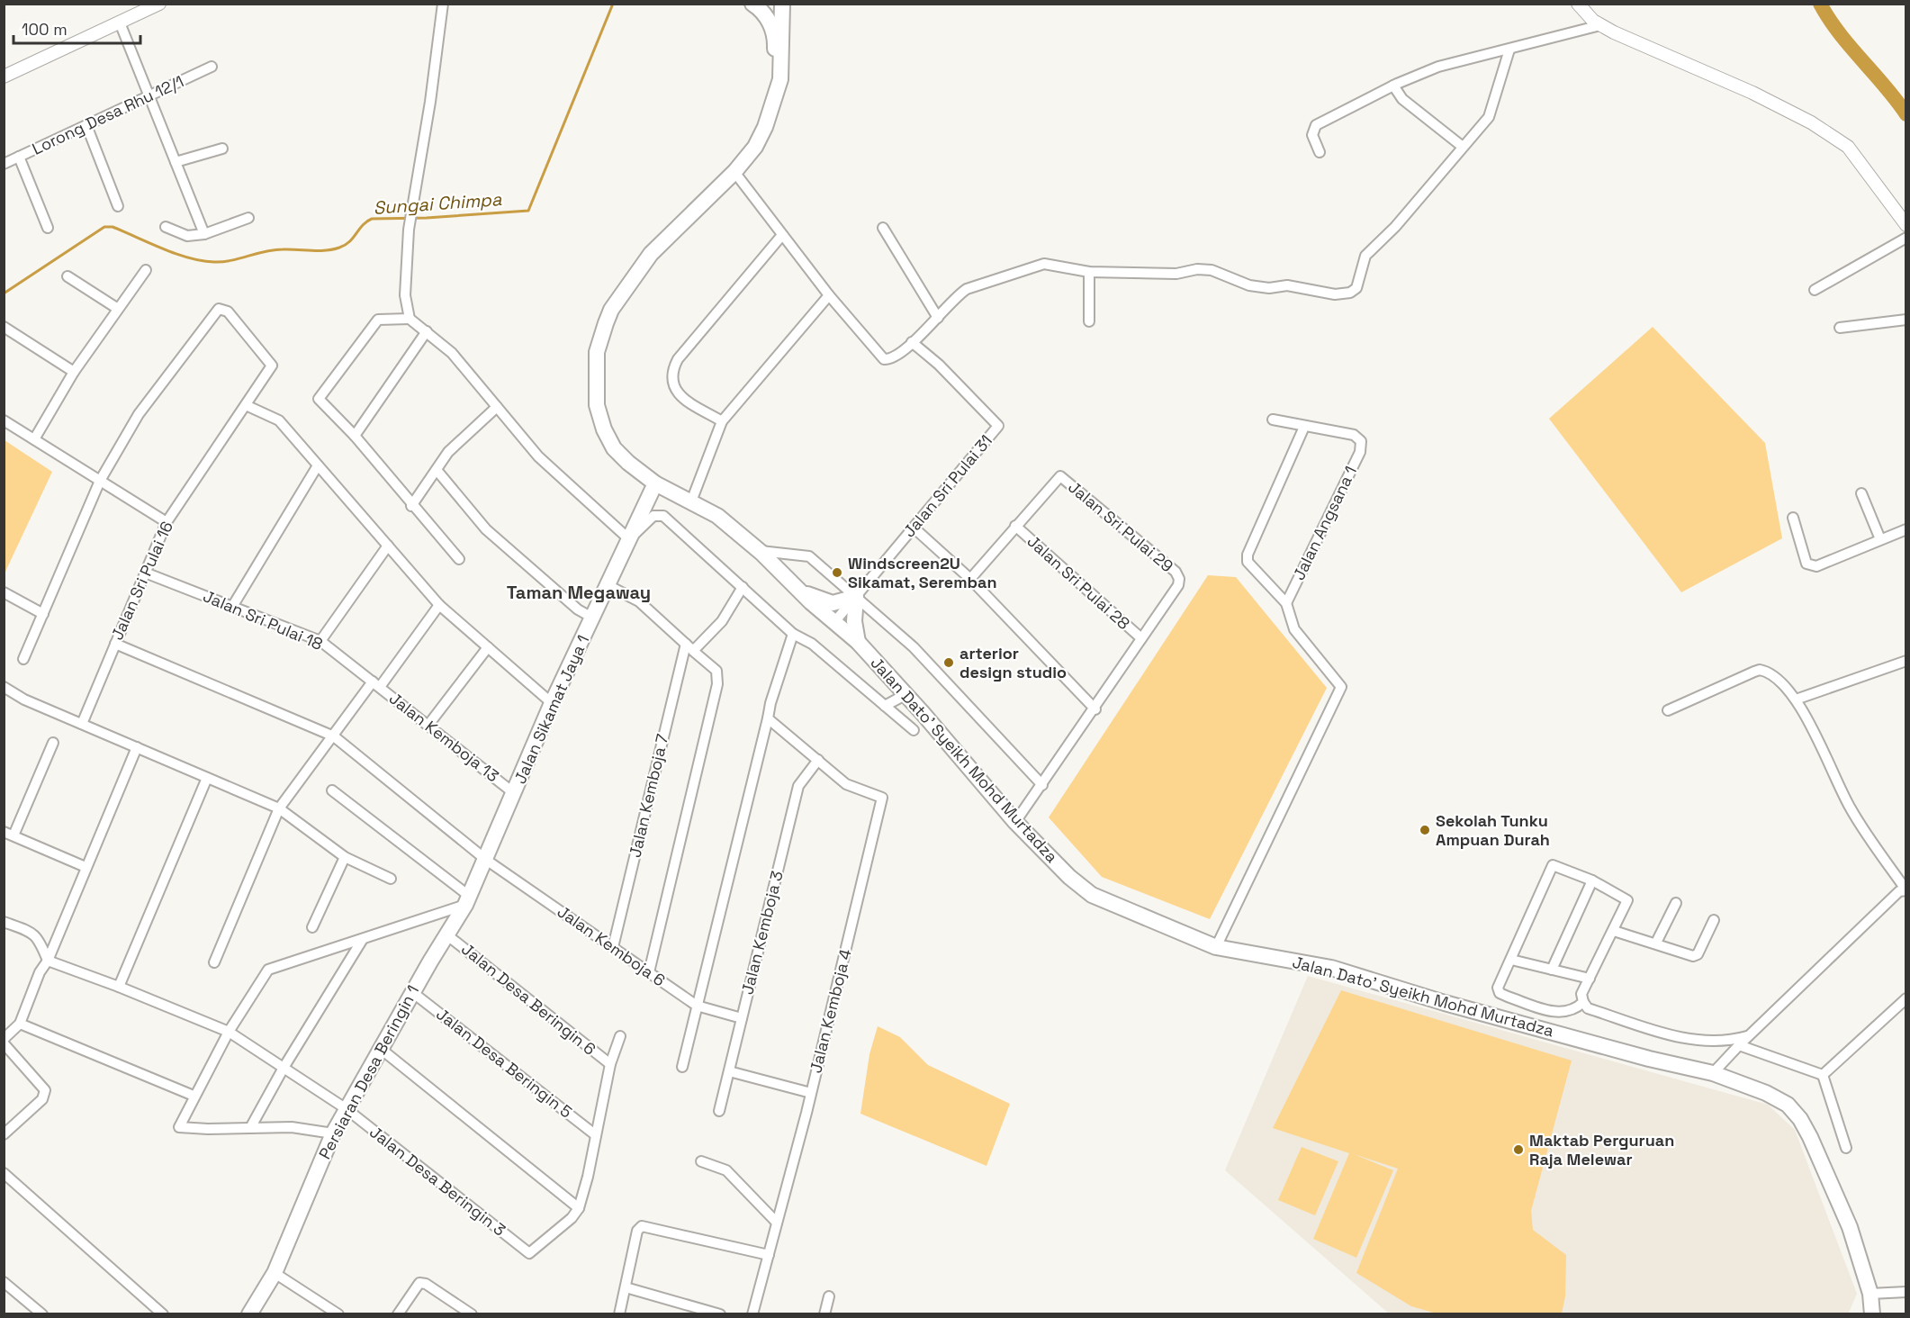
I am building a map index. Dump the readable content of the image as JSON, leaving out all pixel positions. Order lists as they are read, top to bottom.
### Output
{
  "streets": {
    "main road": ["Jalan Sikamat Jaya 1", "Jalan Dato' Syeikh Mohd Murtadza", "Persiaran Desa Beringin 1"],
    "street": [
      "Lorong Desa Rhu 12/1",
      "Jalan Sri Pulai 31",
      "Jalan Angsana 1",
      "Jalan Sri Pulai 29",
      "Jalan Sri Pulai 16",
      "Jalan Sri Pulai 28",
      "Jalan Sri Pulai 18",
      "Jalan Kemboja 13",
      "Jalan Kemboja 7",
      "Jalan Kemboja 3",
      "Jalan Kemboja 6",
      "Jalan Desa Beringin 6",
      "Jalan Kemboja 4",
      "Jalan Desa Beringin 5",
      "Jalan Desa Beringin 3"
    ]
  },
  "crossings": [
    ["Jalan Sri Pulai 31", "Jalan Dato' Syeikh Mohd Murtadza"],
    ["Jalan Sri Pulai 29", "Jalan Sri Pulai 28"],
    ["Jalan Sri Pulai 16", "Jalan Sri Pulai 18"],
    ["Jalan Sri Pulai 16", "Jalan Kemboja 6"],
    ["Jalan Sri Pulai 18", "Jalan Kemboja 13"],
    ["Jalan Sikamat Jaya 1", "Jalan Kemboja 13"],
    ["Jalan Sikamat Jaya 1", "Jalan Dato' Syeikh Mohd Murtadza"],
    ["Jalan Sikamat Jaya 1", "Jalan Kemboja 6"],
    ["Jalan Sikamat Jaya 1", "Jalan Desa Beringin 6"],
    ["Jalan Sikamat Jaya 1", "Persiaran Desa Beringin 1"],
    ["Jalan Kemboja 7", "Jalan Kemboja 6"],
    ["Jalan Kemboja 3", "Jalan Kemboja 6"],
    ["Jalan Kemboja 3", "Jalan Kemboja 4"],
    ["Jalan Desa Beringin 6", "Persiaran Desa Beringin 1"],
    ["Jalan Desa Beringin 5", "Persiaran Desa Beringin 1"],
    ["Persiaran Desa Beringin 1", "Jalan Desa Beringin 3"]
  ],
  "districts": ["Taman Megaway"],
  "water": ["Sungai Chimpa"],
  "places": [
    "Windscreen2U Sikamat, Seremban",
    "arterior design studio",
    "Sekolah Tunku Ampuan Durah",
    "Maktab Perguruan Raja Melewar"
  ],
  "scale_bar": "100 m"
}
